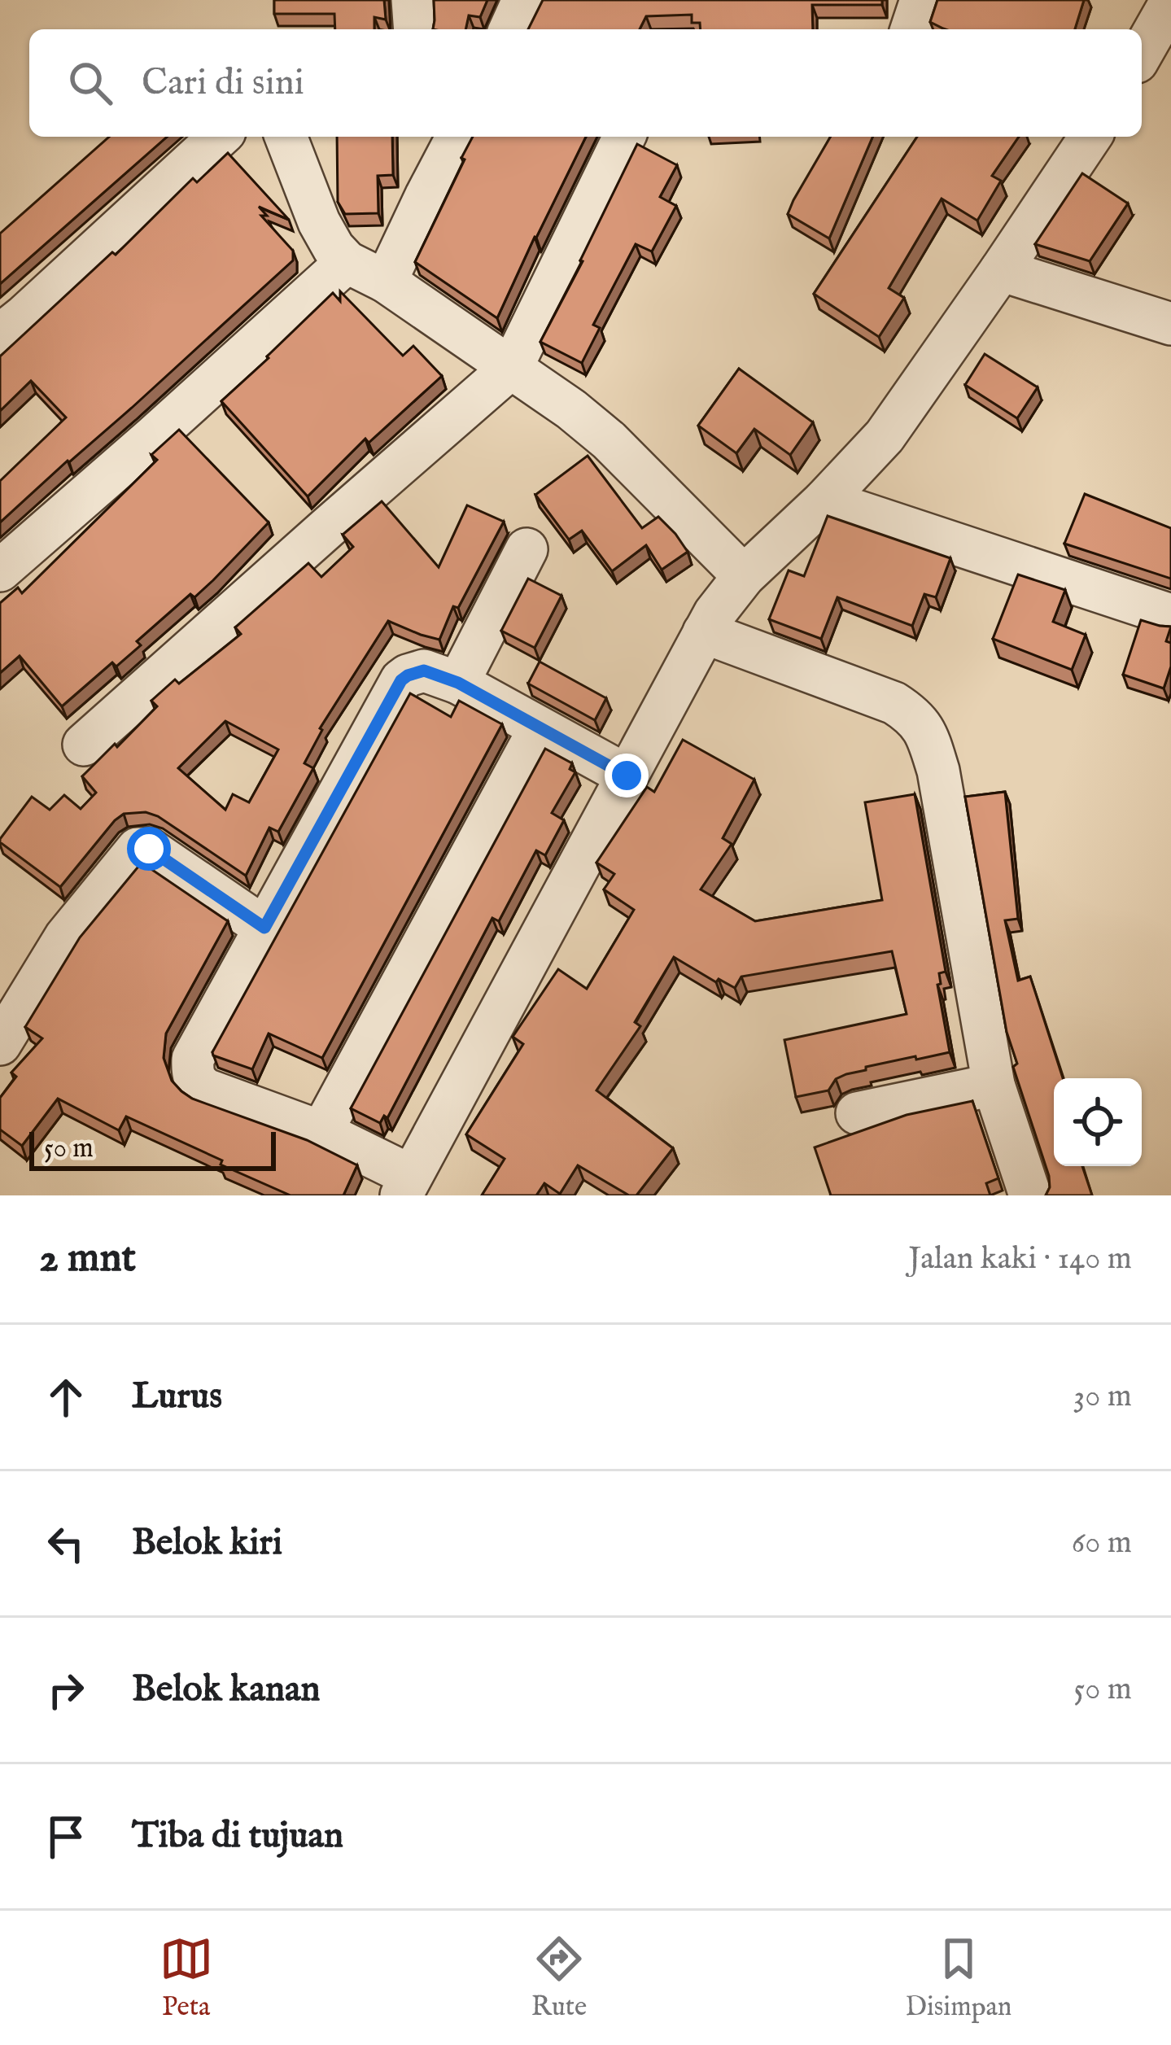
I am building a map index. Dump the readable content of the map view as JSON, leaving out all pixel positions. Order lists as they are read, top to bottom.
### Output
{
  "scale_bar": "50 m",
  "page": {
    "search": "Cari di sini",
    "scale": "50 m",
    "heading": ["2 mnt", "Jalan kaki · 140 m"],
    "list": [
      ["Lurus", "30 m"],
      ["Belok kiri", "60 m"],
      ["Belok kanan", "50 m"],
      "Tiba di tujuan"
    ],
    "nav": ["Peta", "Rute", "Disimpan"]
  }
}
